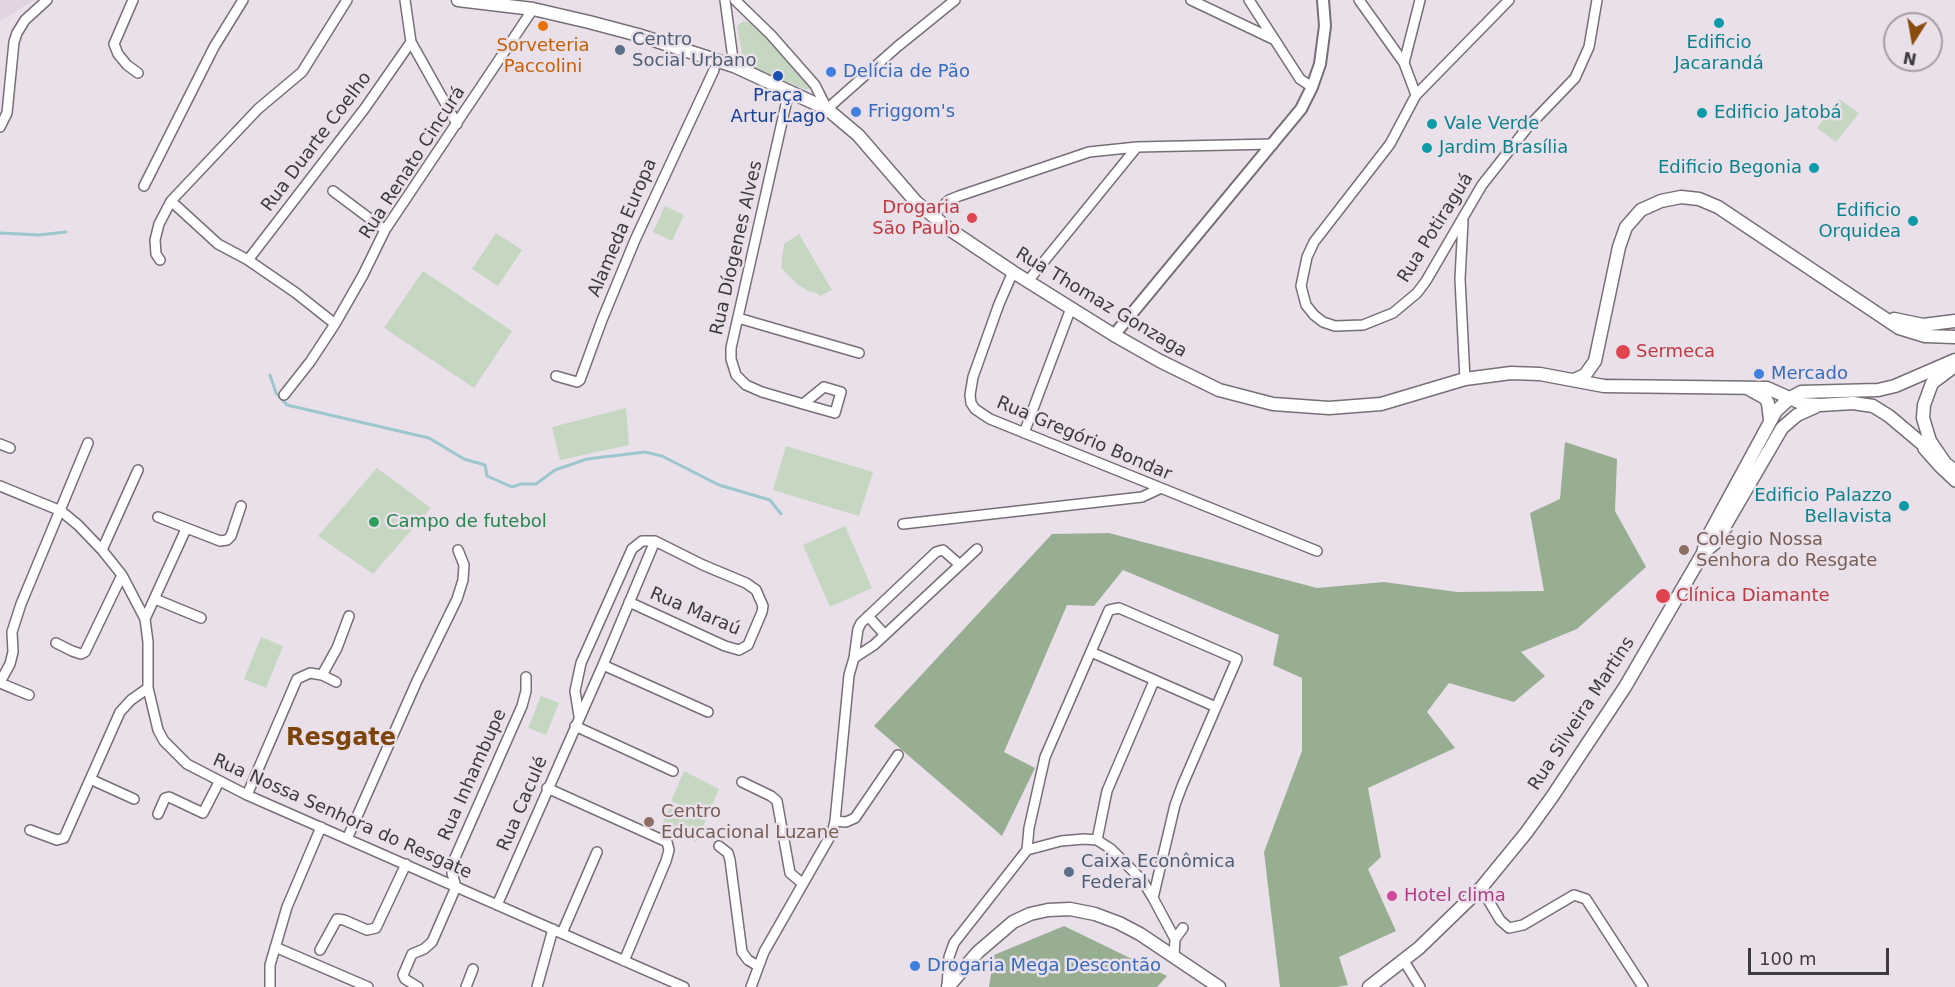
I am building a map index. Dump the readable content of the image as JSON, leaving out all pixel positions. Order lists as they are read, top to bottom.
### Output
{
  "streets": {
    "main road": ["Rua Thomaz Gonzaga", "Rua Silveira Martins"],
    "street": [
      "Rua Duarte Coelho",
      "Rua Renato Cincurá",
      "Alameda Europa",
      "Rua Potiraguá",
      "Rua Díogenes Alves",
      "Rua Gregório Bondar",
      "Rua Maraú",
      "Rua Inhambupe",
      "Rua Caculé",
      "Rua Nossa Senhora do Resgate"
    ]
  },
  "crossings": [
    ["Rua Renato Cincurá", "Rua Thomaz Gonzaga"],
    ["Rua Díogenes Alves", "Rua Thomaz Gonzaga"],
    ["Rua Thomaz Gonzaga", "Rua Gregório Bondar"],
    ["Rua Thomaz Gonzaga", "Rua Silveira Martins"],
    ["Rua Maraú", "Rua Caculé"],
    ["Rua Inhambupe", "Rua Nossa Senhora do Resgate"],
    ["Rua Caculé", "Rua Nossa Senhora do Resgate"]
  ],
  "districts": ["Resgate"],
  "places": [
    "Edificio Jacarandá",
    "Sorveteria Paccolini",
    "Centro Social Urbano",
    "Delícia de Pão",
    "Praça Artur Lago",
    "Friggom's",
    "Edificio Jatobá",
    "Vale Verde",
    "Jardim Brasília",
    "Edificio Begonia",
    "Drogaria São Paulo",
    "Edificio Orquidea",
    "Sermeca",
    "Mercado",
    "Edificio Palazzo Bellavista",
    "Campo de futebol",
    "Colégio Nossa Senhora do Resgate",
    "Clínica Diamante",
    "Centro Educacional Luzane",
    "Caixa Econômica Federal",
    "Hotel clima",
    "Drogaria Mega Descontão"
  ],
  "scale_bar": "100 m",
  "north": "bottom"
}
